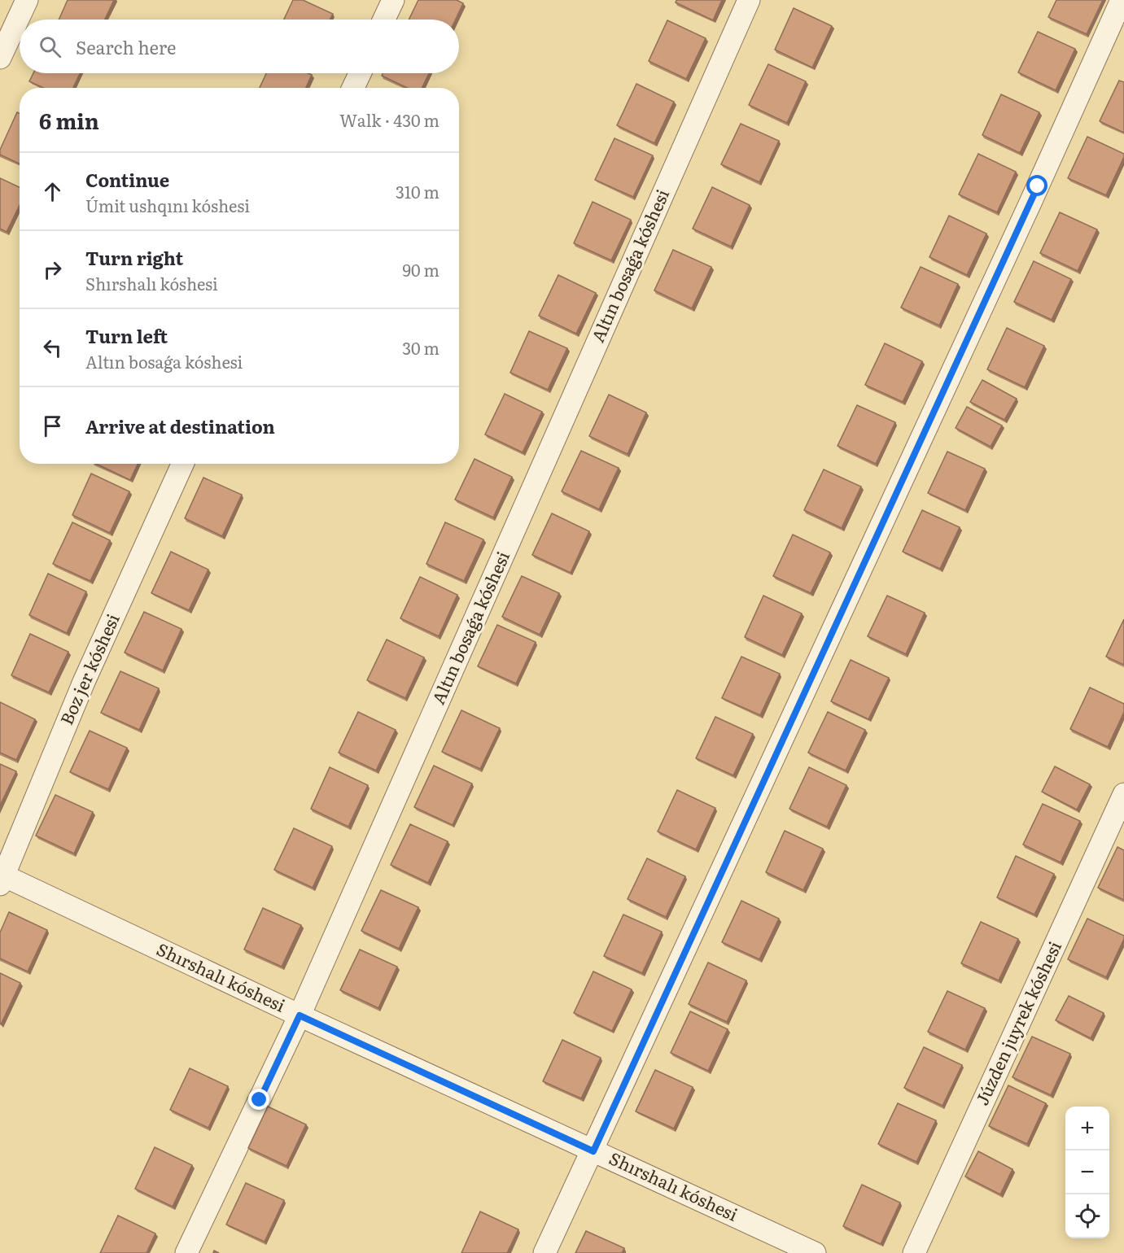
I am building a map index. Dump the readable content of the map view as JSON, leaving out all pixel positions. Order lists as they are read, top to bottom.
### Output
{
  "streets": {
    "street": [
      "Altın bosaǵa kóshesi",
      "Boz jer kóshesi",
      "Shırshalı kóshesi",
      "Júzden juyrek kóshesi"
    ]
  },
  "crossings": [
    ["Altın bosaǵa kóshesi", "Shırshalı kóshesi"],
    ["Boz jer kóshesi", "Shırshalı kóshesi"]
  ],
  "page": {
    "search": "Search here",
    "heading": ["6 min", "Walk · 430 m"],
    "list": [
      ["Continue", "Úmit ushqını kóshesi", "310 m"],
      ["Turn right", "Shırshalı kóshesi", "90 m"],
      ["Turn left", "Altın bosaǵa kóshesi", "30 m"],
      "Arrive at destination"
    ],
    "map_buttons": ["+", "−"]
  }
}
